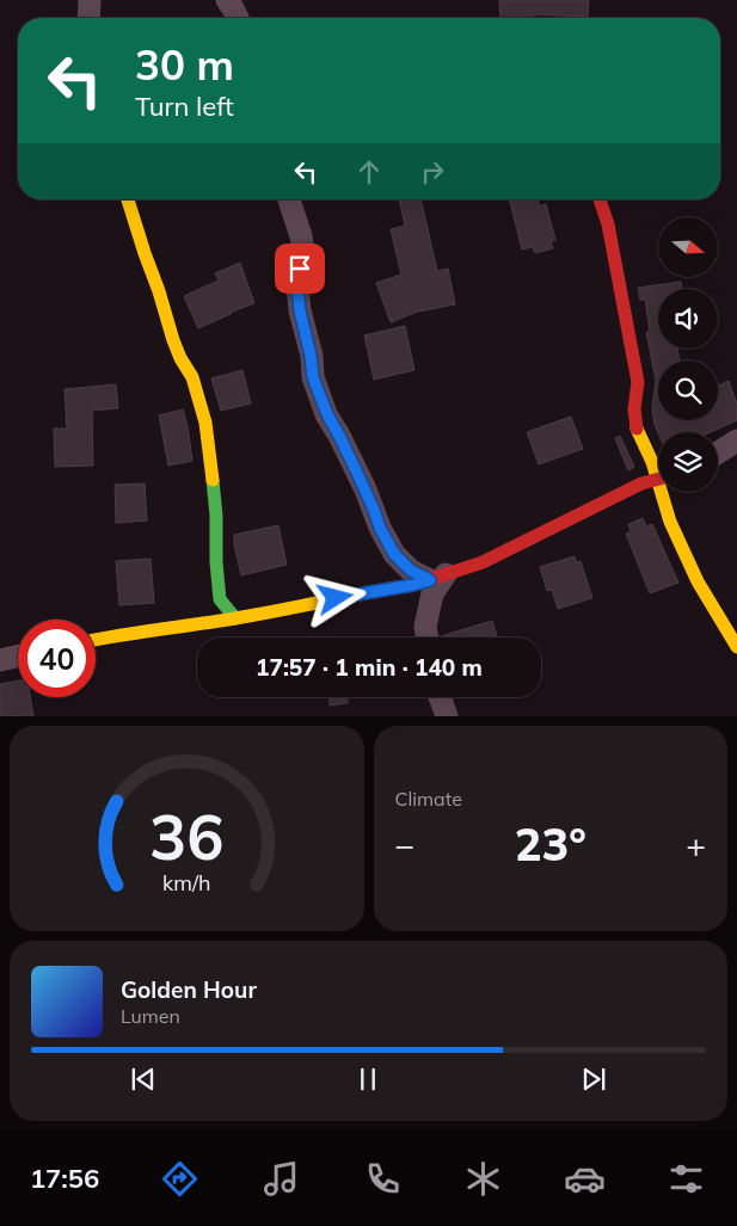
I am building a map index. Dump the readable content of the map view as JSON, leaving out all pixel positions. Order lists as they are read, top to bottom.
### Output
{
  "north": "right",
  "page": {
    "turn": ["30 m", "Turn left"],
    "limit": "40",
    "trip": "17:57 · 1 min · 140 m",
    "tile": "Climate",
    "heat": ["−", "23°", "+"],
    "song": ["Golden Hour", "Lumen"],
    "tabs": "17:56",
    "gauge": ["36", "km/h"]
  }
}
